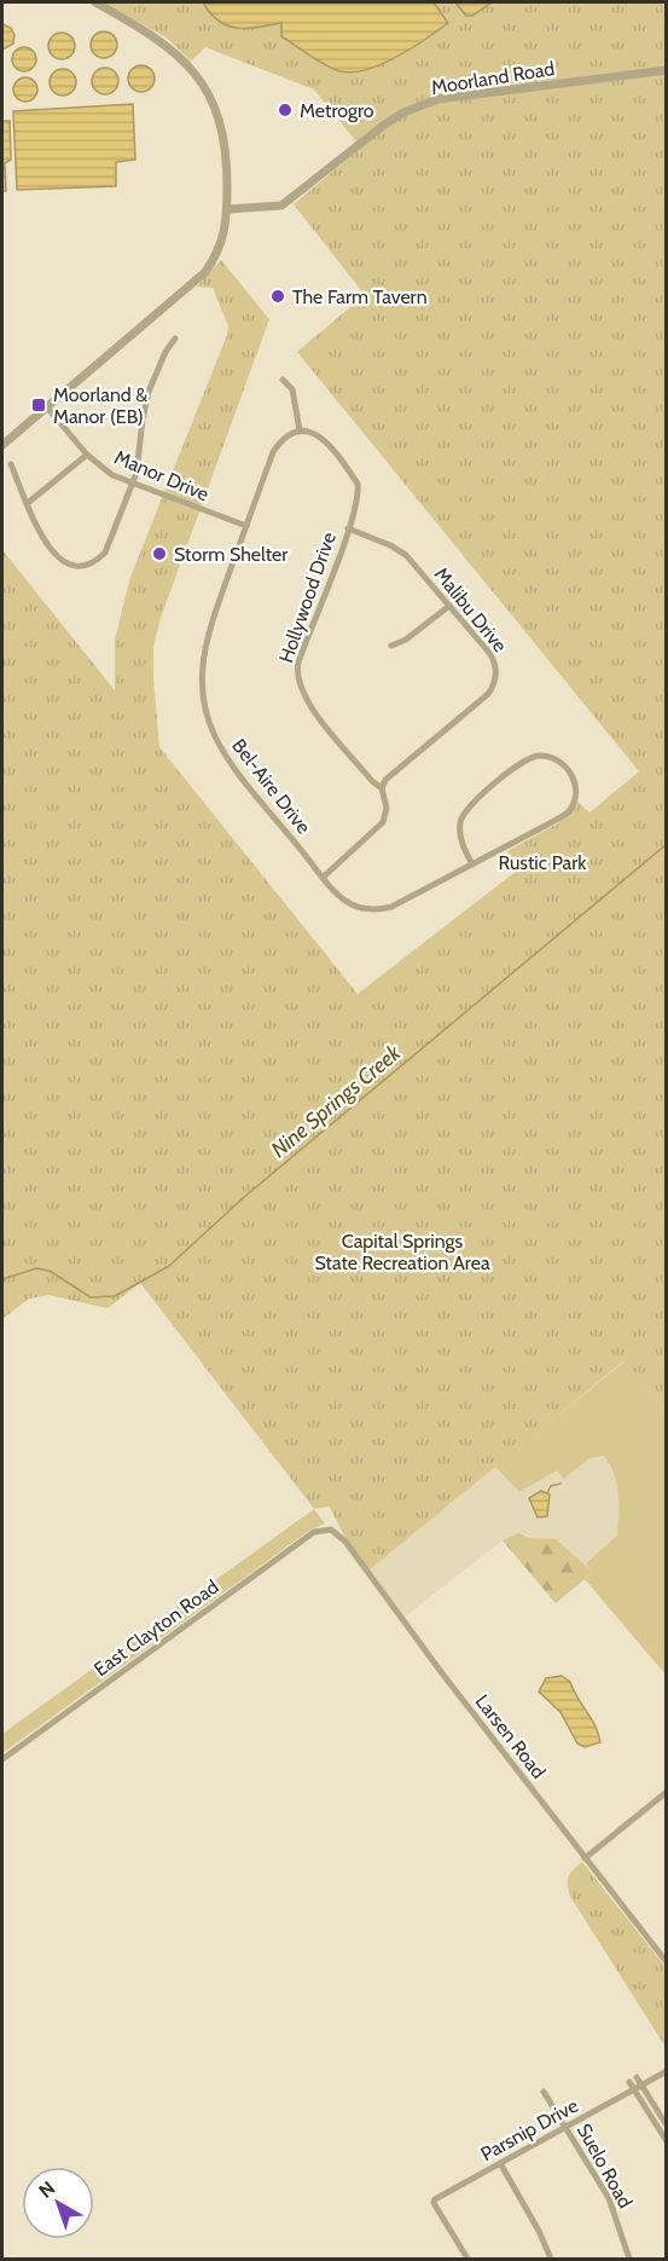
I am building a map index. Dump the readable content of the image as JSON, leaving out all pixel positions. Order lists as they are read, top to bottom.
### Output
{
  "streets": {
    "street": [
      "Moorland Road",
      "Manor Drive",
      "Hollywood Drive",
      "Malibu Drive",
      "Bel-Aire Drive",
      "East Clayton Road",
      "Larsen Road",
      "Parsnip Drive",
      "Suelo Road"
    ]
  },
  "crossings": [
    ["Manor Drive", "Bel-Aire Drive"],
    ["Hollywood Drive", "Malibu Drive"],
    ["Hollywood Drive", "Bel-Aire Drive"],
    ["East Clayton Road", "Larsen Road"],
    ["Parsnip Drive", "Suelo Road"]
  ],
  "water": ["Nine Springs Creek"],
  "parks": ["Rustic Park", "Capital Springs State Recreation Area"],
  "places": {
    "other": ["Metrogro", "The Farm Tavern", "Storm Shelter"],
    "transit": ["Moorland & Manor (EB)"]
  },
  "north": "top left"
}
